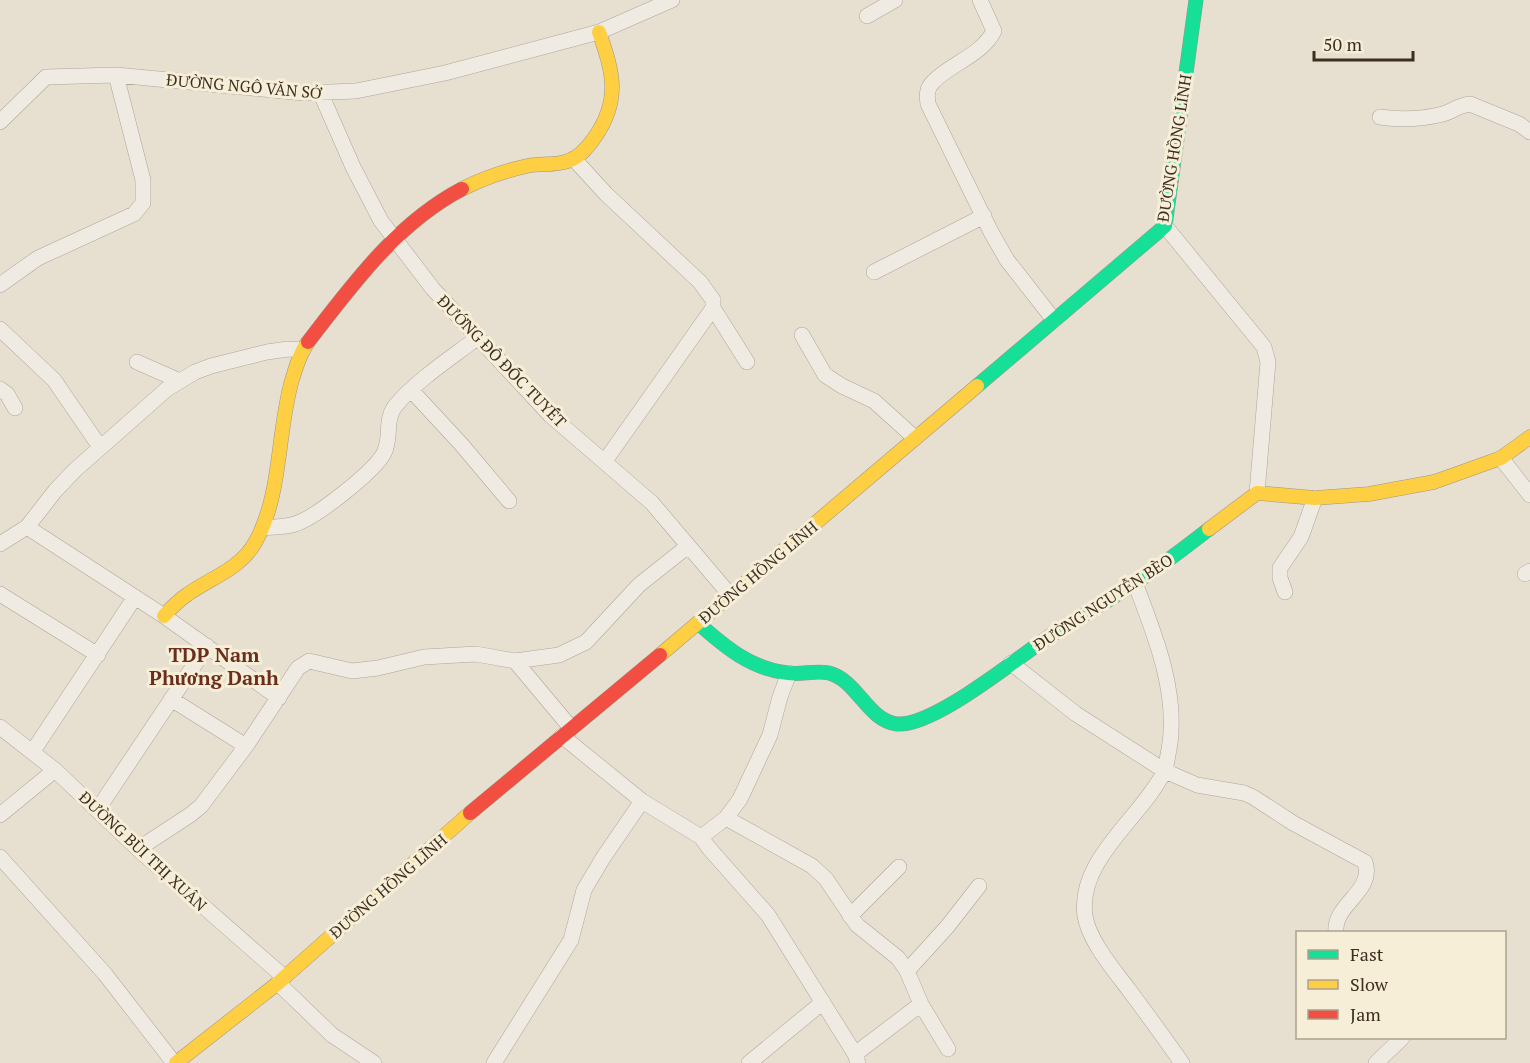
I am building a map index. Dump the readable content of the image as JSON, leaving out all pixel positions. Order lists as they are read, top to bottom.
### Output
{
  "streets": {
    "street": [
      "ĐƯỜNG NGÔ VĂN SỞ",
      "ĐƯỜNG HỒNG LĨNH",
      "ĐƯỚNG ĐÔ ĐỐC TUYẾT",
      "ĐƯỜNG NGUYỄN BÈO",
      "ĐƯỜNG BÙI THỊ XUÂN"
    ]
  },
  "crossings": [
    ["ĐƯỜNG NGÔ VĂN SỞ", "ĐƯỚNG ĐÔ ĐỐC TUYẾT"],
    ["ĐƯỜNG HỒNG LĨNH", "ĐƯỚNG ĐÔ ĐỐC TUYẾT"],
    ["ĐƯỜNG HỒNG LĨNH", "ĐƯỜNG NGUYỄN BÈO"],
    ["ĐƯỜNG HỒNG LĨNH", "ĐƯỜNG BÙI THỊ XUÂN"]
  ],
  "districts": ["TDP Nam Phương Danh"],
  "legend": ["Fast", "Slow", "Jam"],
  "scale_bar": "50 m"
}
